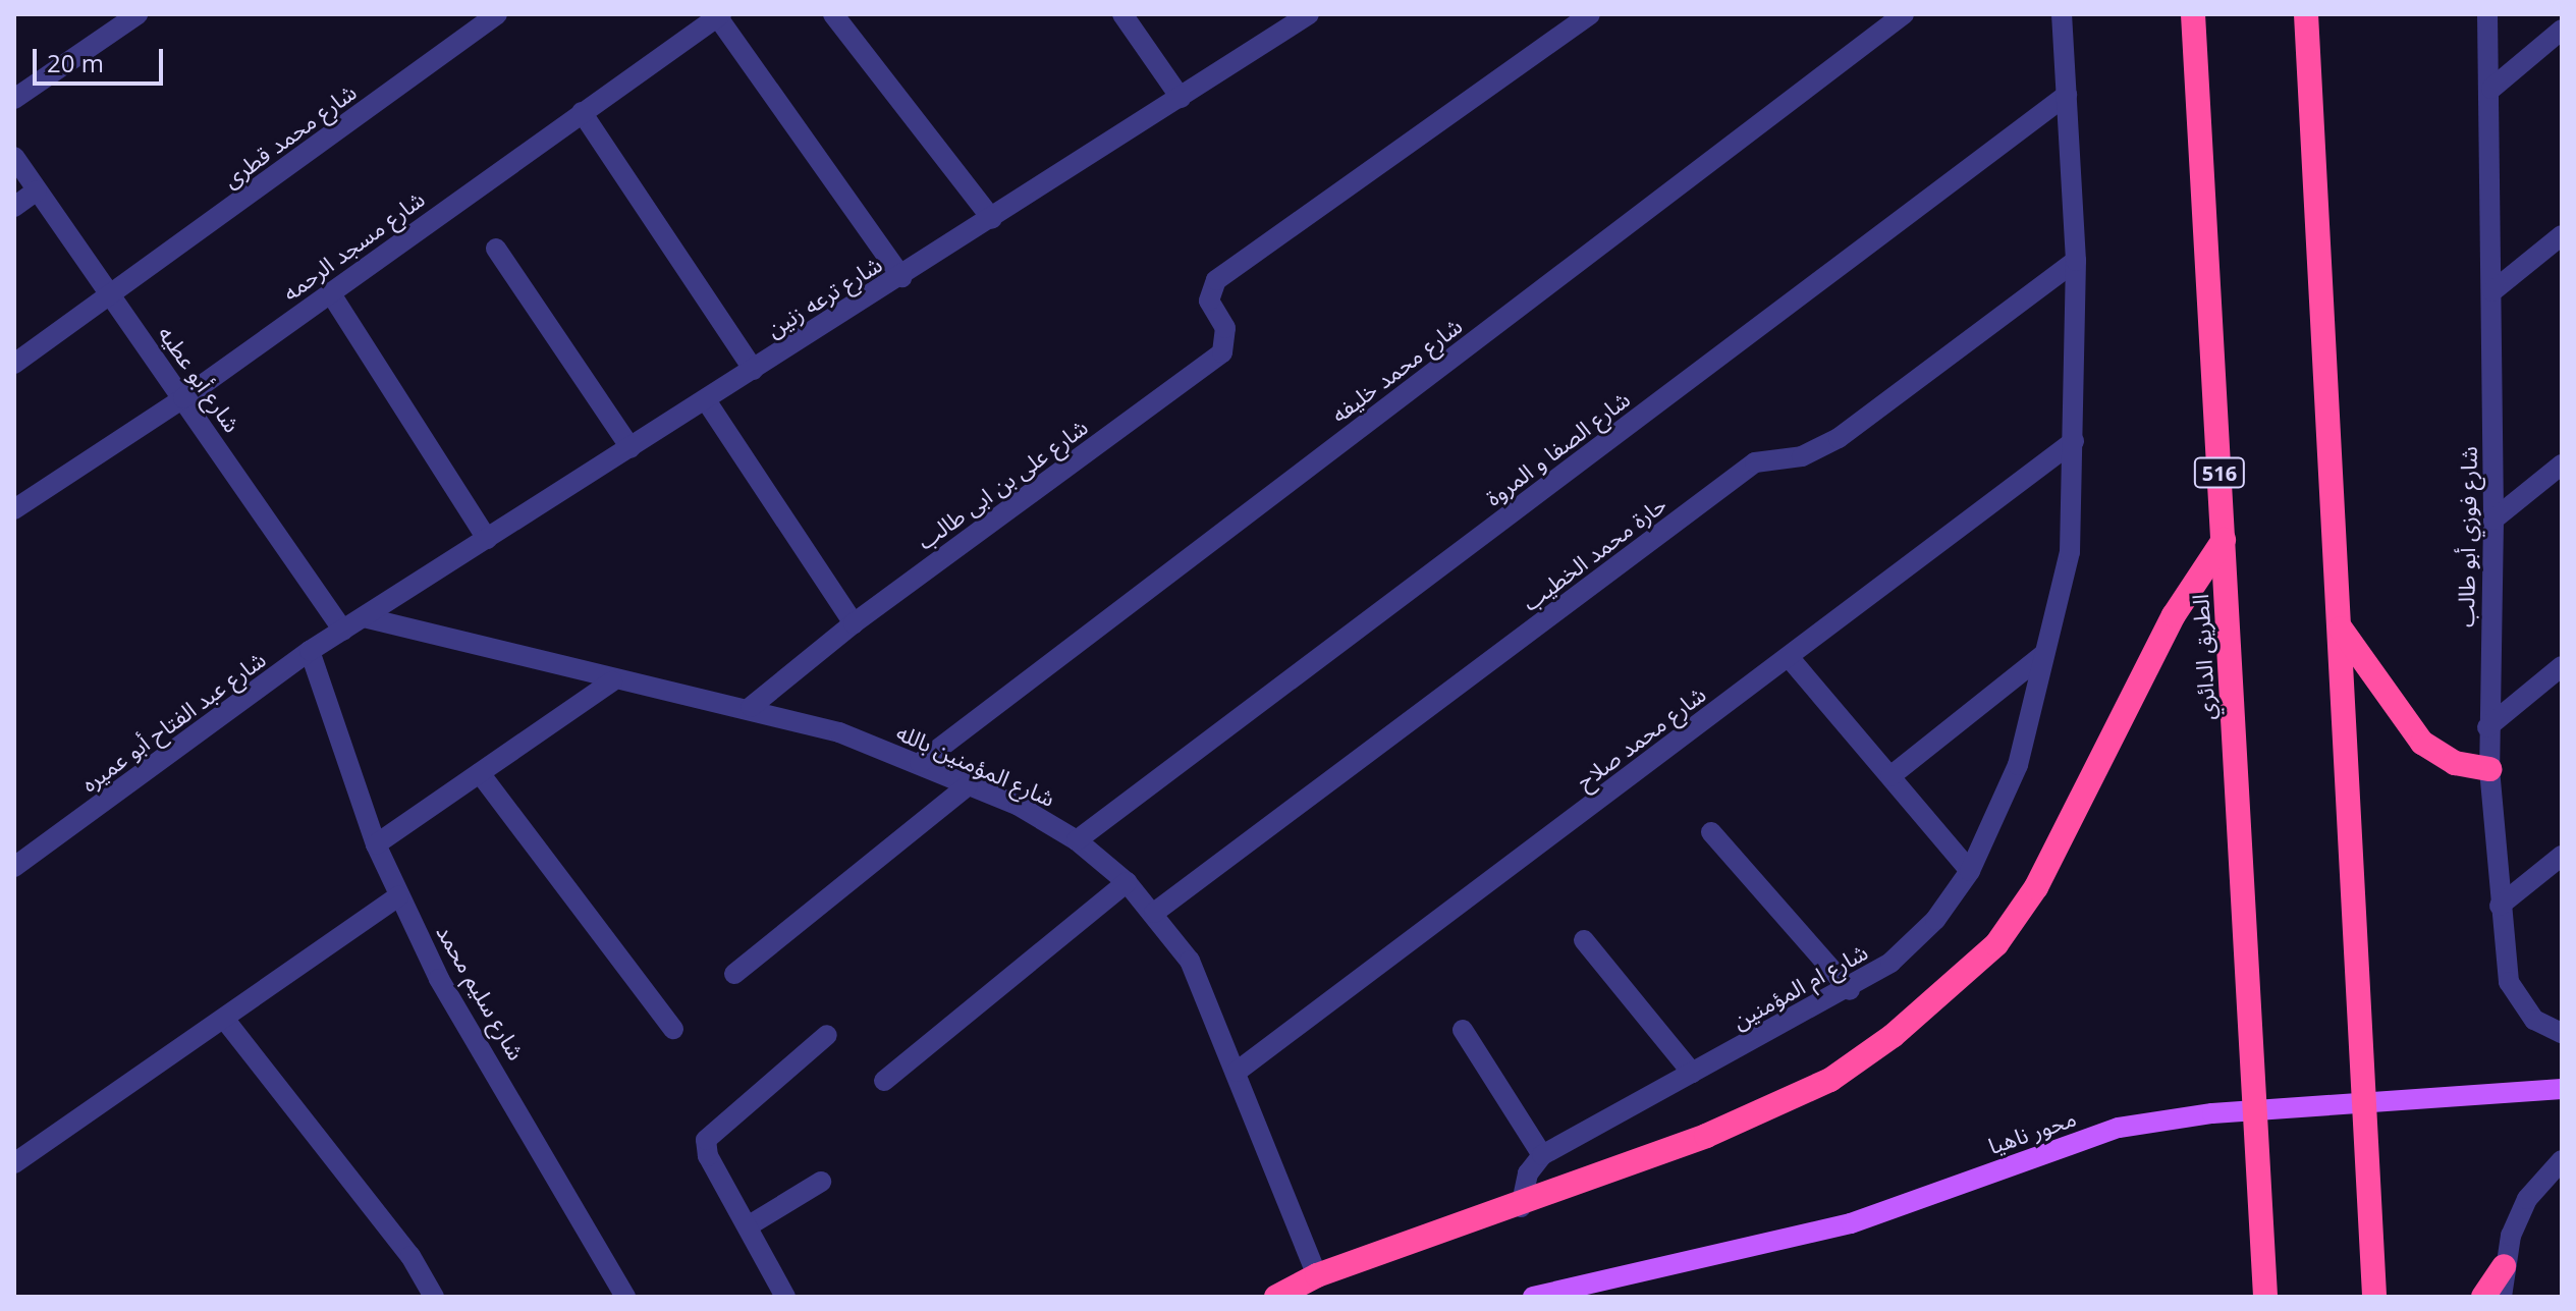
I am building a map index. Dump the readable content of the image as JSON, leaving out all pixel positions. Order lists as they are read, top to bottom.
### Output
{
  "streets": {
    "highway": ["516", "الطريق الدائري"],
    "main road": ["محور ناهيا"],
    "street": [
      "شارع محمد قطرى",
      "شارع مسجد الرحمه",
      "شارع ترعه زنين",
      "شارع محمد خليفه",
      "شارع أبو عطيه",
      "شارع الصفا و المروة",
      "شارع على بن ابى طالب",
      "شارع فوزي أبو طالب",
      "حارة محمد الخطيب",
      "شارع عبد الفتاح أبو عميره",
      "شارع محمد صلاح",
      "شارع المؤمنين بالله",
      "شارع ام المؤمنين",
      "شارع سليم محمد"
    ]
  },
  "crossings": [
    ["شارع محمد قطرى", "شارع أبو عطيه"],
    ["شارع مسجد الرحمه", "شارع ترعه زنين"],
    ["شارع مسجد الرحمه", "شارع أبو عطيه"],
    ["شارع ترعه زنين", "شارع عبد الفتاح أبو عميره"],
    ["شارع ترعه زنين", "شارع المؤمنين بالله"],
    ["شارع محمد خليفه", "شارع المؤمنين بالله"],
    ["شارع أبو عطيه", "شارع عبد الفتاح أبو عميره"],
    ["شارع الصفا و المروة", "شارع المؤمنين بالله"],
    ["شارع الصفا و المروة", "شارع ام المؤمنين"],
    ["شارع على بن ابى طالب", "شارع المؤمنين بالله"],
    ["حارة محمد الخطيب", "شارع المؤمنين بالله"],
    ["حارة محمد الخطيب", "شارع ام المؤمنين"],
    ["شارع عبد الفتاح أبو عميره", "شارع المؤمنين بالله"],
    ["شارع عبد الفتاح أبو عميره", "شارع سليم محمد"],
    ["شارع محمد صلاح", "شارع المؤمنين بالله"],
    ["شارع محمد صلاح", "شارع ام المؤمنين"]
  ],
  "scale_bar": "20 m"
}
